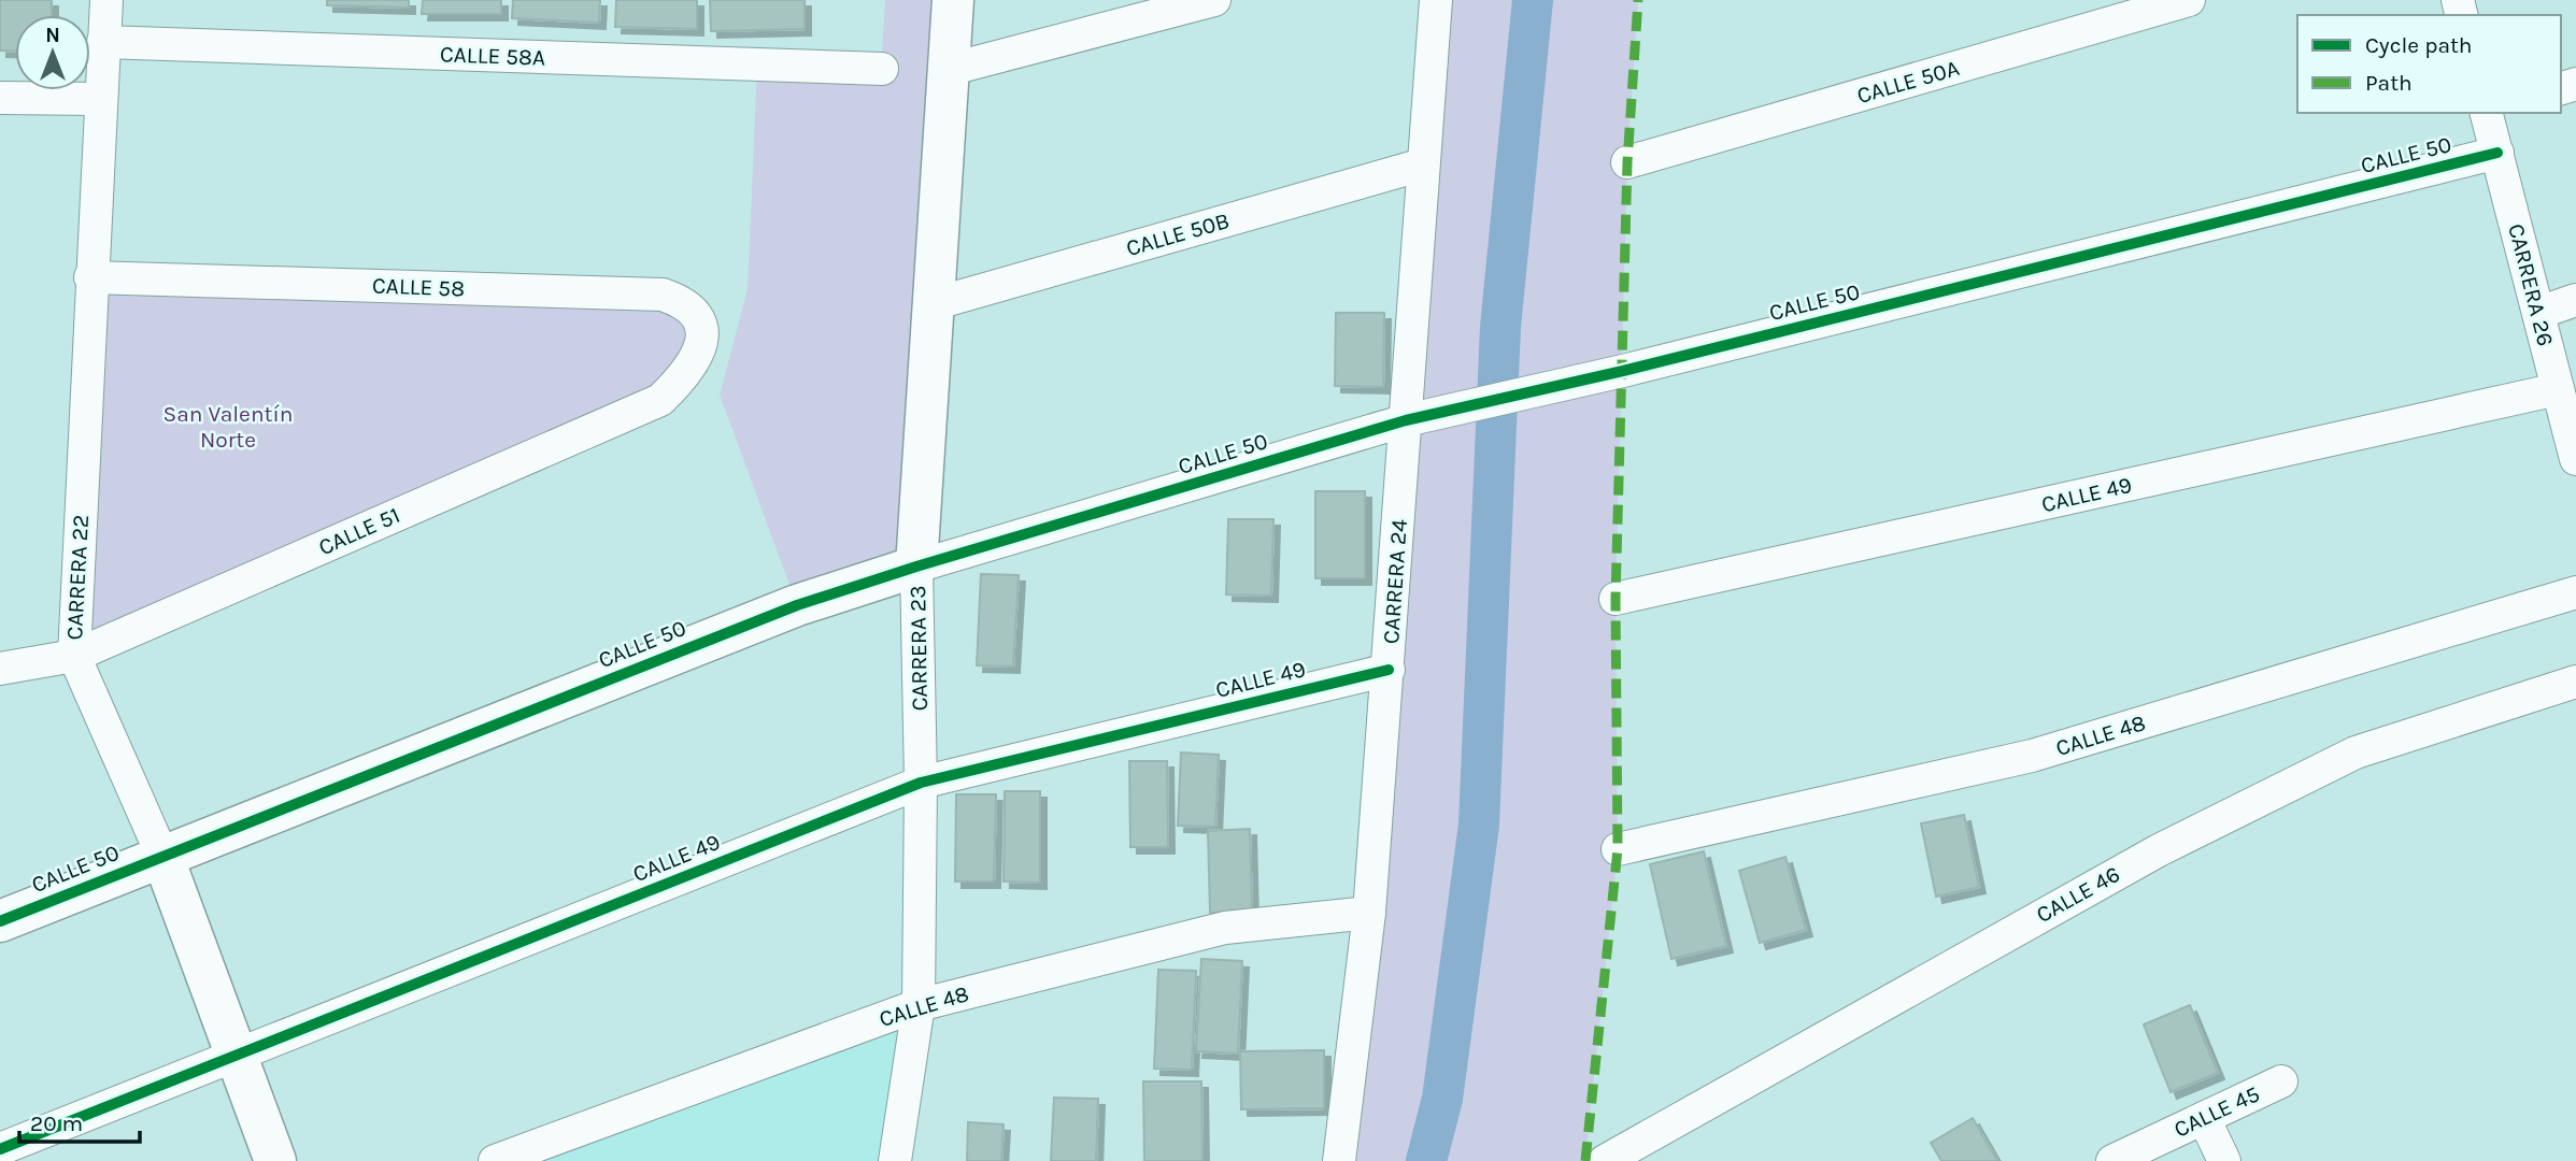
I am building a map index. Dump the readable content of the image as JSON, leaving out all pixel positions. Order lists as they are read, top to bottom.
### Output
{
  "streets": {
    "street": [
      "CALLE 58A",
      "CALLE 50A",
      "CALLE 50",
      "CALLE 50B",
      "CARRERA 26",
      "CALLE 58",
      "CALLE 49",
      "CALLE 51",
      "CARRERA 22",
      "CARRERA 24",
      "CARRERA 23",
      "CALLE 48",
      "CALLE 46",
      "CALLE 45"
    ]
  },
  "crossings": [
    ["CALLE 58A", "CARRERA 22"],
    ["CALLE 50", "CARRERA 26"],
    ["CALLE 50", "CARRERA 22"],
    ["CALLE 50", "CARRERA 24"],
    ["CALLE 50", "CARRERA 23"],
    ["CALLE 50B", "CARRERA 24"],
    ["CALLE 50B", "CARRERA 23"],
    ["CARRERA 26", "CALLE 49"],
    ["CALLE 58", "CALLE 51"],
    ["CALLE 58", "CARRERA 22"],
    ["CALLE 49", "CARRERA 22"],
    ["CALLE 49", "CARRERA 24"],
    ["CALLE 49", "CARRERA 23"],
    ["CALLE 51", "CARRERA 22"],
    ["CARRERA 24", "CALLE 48"],
    ["CARRERA 23", "CALLE 48"]
  ],
  "parks": ["San Valentín Norte"],
  "legend": ["Cycle path", "Path"],
  "scale_bar": "20 m",
  "north": "top"
}
